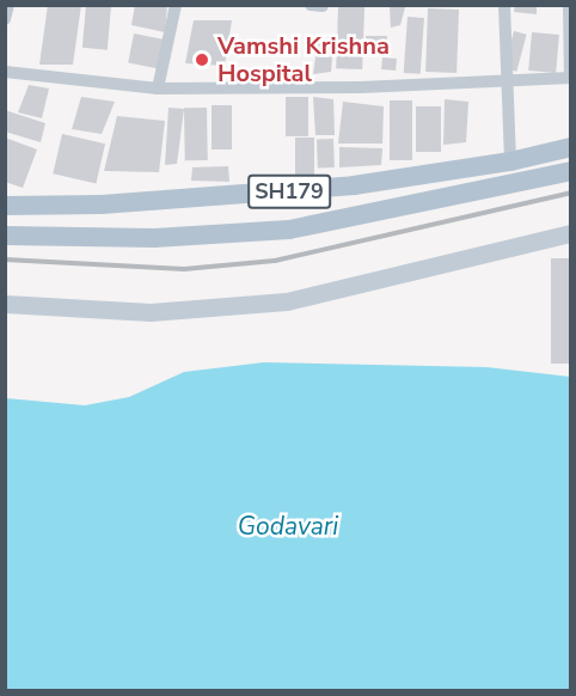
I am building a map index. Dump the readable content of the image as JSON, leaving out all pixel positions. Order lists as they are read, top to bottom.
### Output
{
  "streets": {
    "main road": ["SH179"]
  },
  "water": ["Godavari"],
  "places": ["Vamshi Krishna Hospital"]
}
